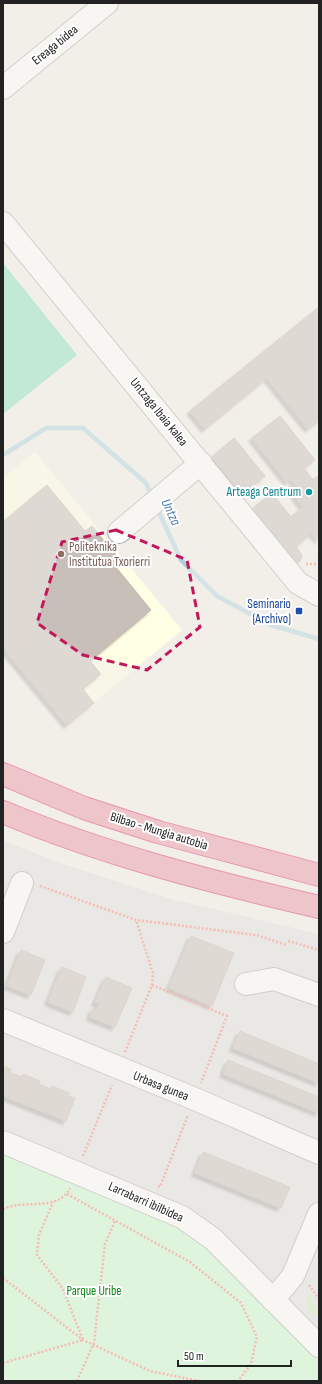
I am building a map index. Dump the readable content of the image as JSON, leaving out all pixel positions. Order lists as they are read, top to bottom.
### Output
{
  "streets": {
    "highway": ["Bilbao - Mungia autobia"],
    "street": [
      "Ereaga bidea",
      "Untzaga Ibaia kalea",
      "Urbasa gunea",
      "Larrabarri ibilbidea"
    ]
  },
  "water": ["Untza"],
  "parks": ["Parque Uribe"],
  "places": {
    "other": ["Arteaga Centrum", "Politeknika Institutua Txorierri"],
    "transit": ["Seminario (Archivo)"]
  },
  "scale_bar": "50 m"
}
